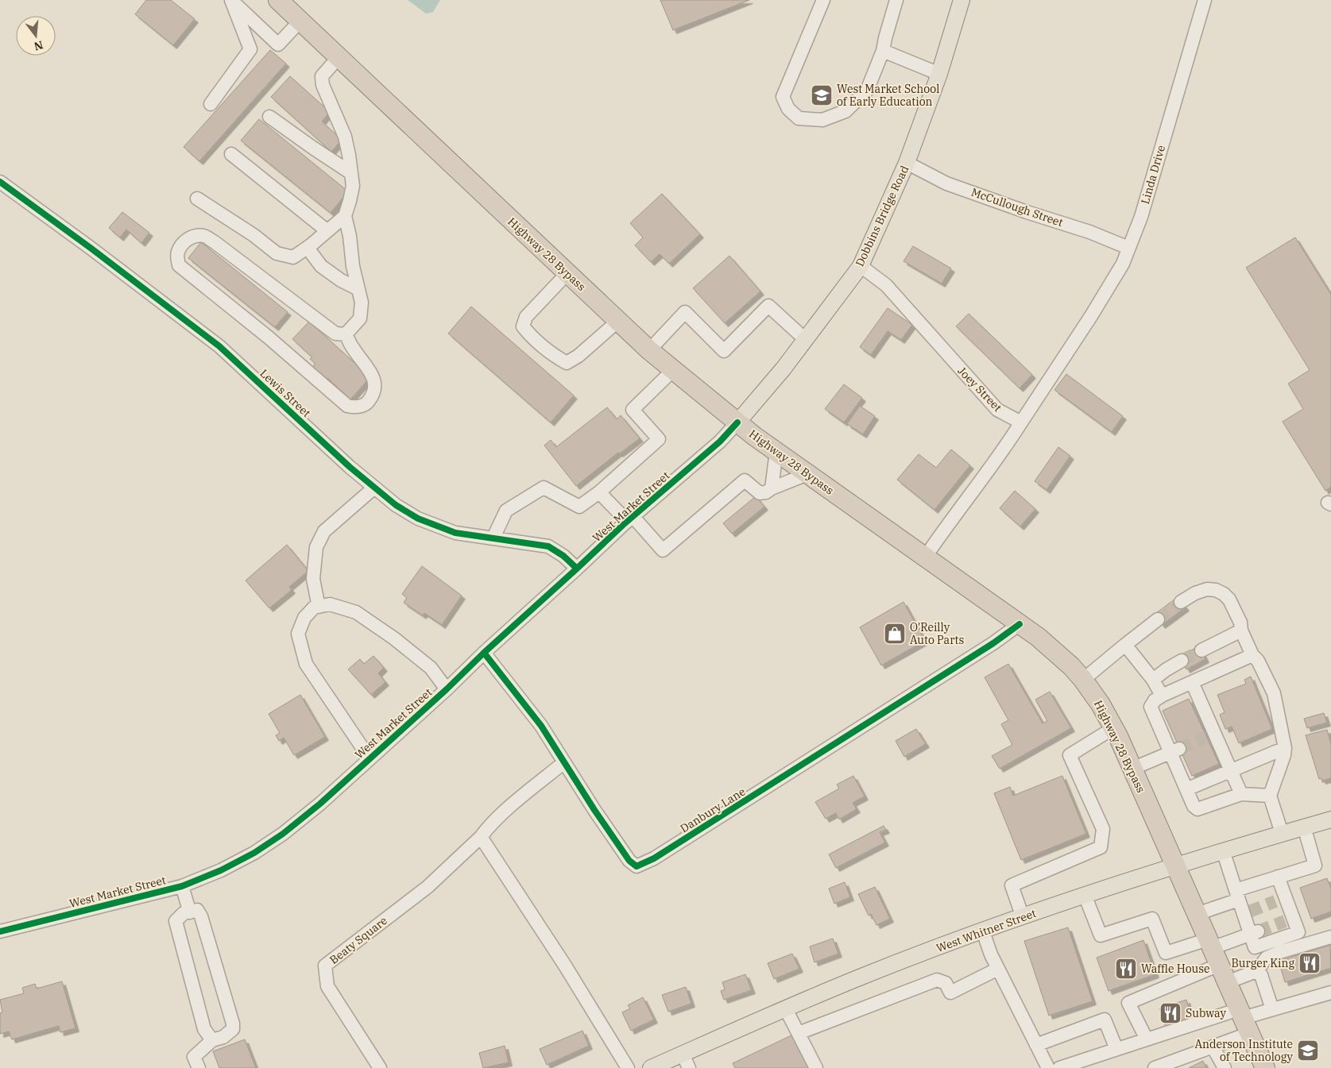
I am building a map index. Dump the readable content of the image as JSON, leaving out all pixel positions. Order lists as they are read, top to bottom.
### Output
{
  "streets": {
    "highway": ["Highway 28 Bypass"],
    "main road": ["Dobbins Bridge Road", "West Whitner Street"],
    "street": [
      "Linda Drive",
      "McCullough Street",
      "Joey Street",
      "Lewis Street",
      "West Market Street",
      "Danbury Lane",
      "Beaty Square"
    ]
  },
  "crossings": [
    ["Linda Drive", "McCullough Street"],
    ["Linda Drive", "Joey Street"],
    ["McCullough Street", "Dobbins Bridge Road"],
    ["Dobbins Bridge Road", "Highway 28 Bypass"],
    ["Dobbins Bridge Road", "Joey Street"],
    ["Dobbins Bridge Road", "West Market Street"],
    ["Highway 28 Bypass", "West Market Street"],
    ["Highway 28 Bypass", "Danbury Lane"],
    ["Highway 28 Bypass", "West Whitner Street"],
    ["Lewis Street", "West Market Street"],
    ["West Market Street", "Danbury Lane"],
    ["Danbury Lane", "Beaty Square"]
  ],
  "places": {
    "school or university": ["West Market School of Early Education", "Anderson Institute of Technology"],
    "shop": ["O'Reilly Auto Parts"],
    "restaurant": ["Burger King", "Waffle House", "Subway"]
  },
  "north": "bottom"
}
